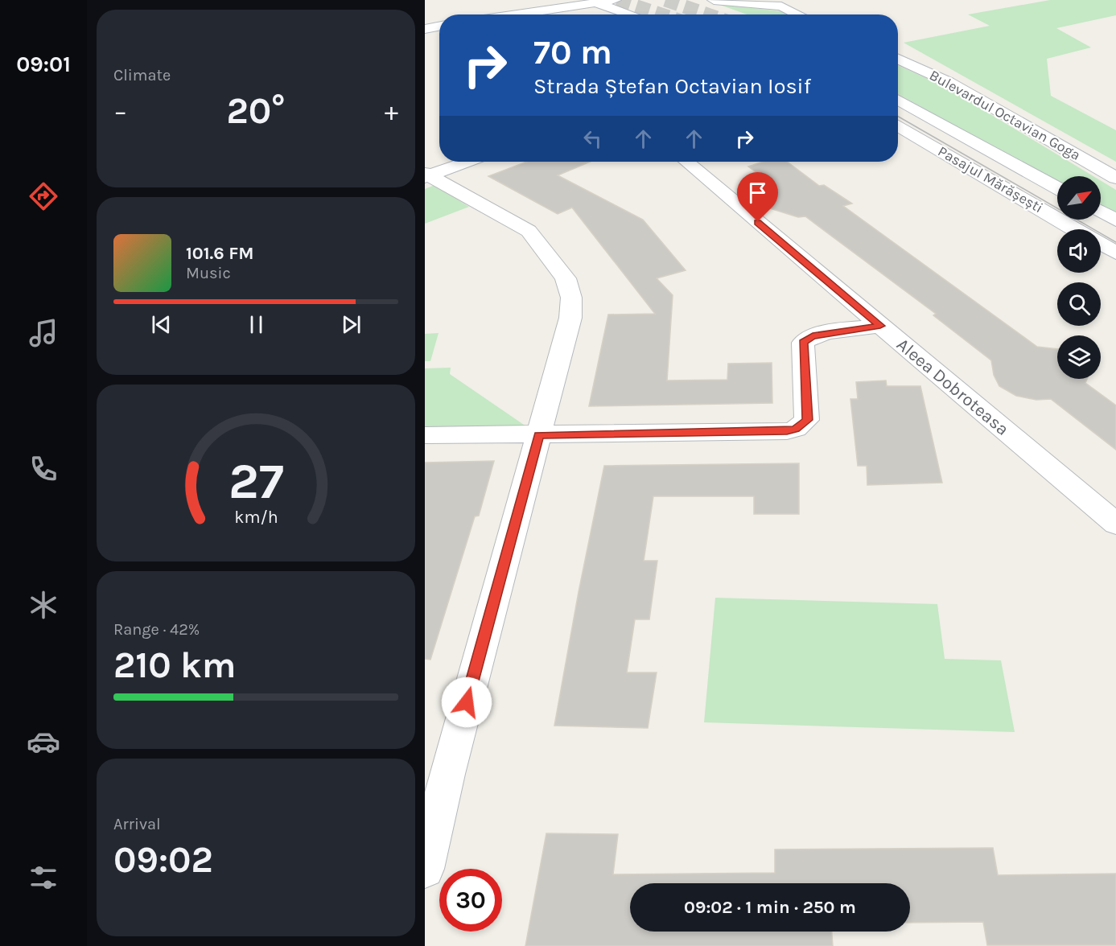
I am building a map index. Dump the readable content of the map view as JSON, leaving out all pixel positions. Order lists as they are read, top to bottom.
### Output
{
  "streets": {
    "street": ["Bulevardul Octavian Goga", "Pasajul Mărășești", "Aleea Dobroteasa"]
  },
  "north": "top right",
  "page": {
    "tabs": "09:01",
    "tile": [
      "Climate",
      ["Range · 42%", "210 km"],
      ["Arrival", "09:02"]
    ],
    "turn": ["70 m", "Strada Ștefan Octavian Iosif"],
    "heat": ["−", "20°", "+"],
    "song": ["101.6 FM", "Music"],
    "limit": "30",
    "trip": "09:02 · 1 min · 250 m",
    "gauge": ["27", "km/h"]
  }
}
